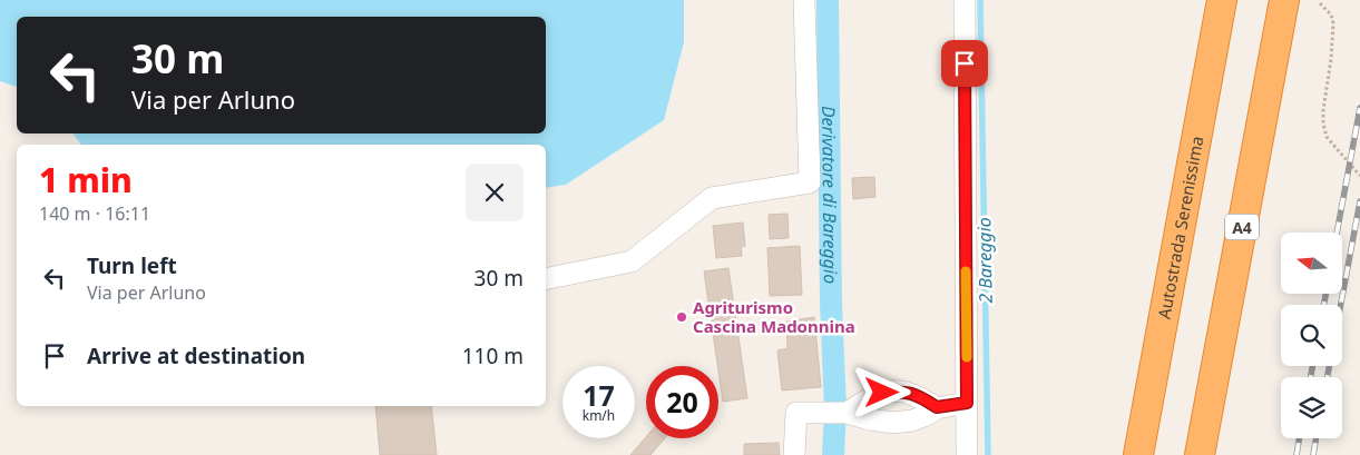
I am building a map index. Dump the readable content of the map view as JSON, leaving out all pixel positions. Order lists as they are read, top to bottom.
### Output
{
  "streets": {
    "highway": ["Autostrada Serenissima", "A4"]
  },
  "water": ["Derivatore di Bareggio", "2 Bareggio"],
  "places": ["Agriturismo Cascina Madonnina"],
  "north": "left",
  "page": {
    "turn": ["30 m", "Via per Arluno"],
    "heading": ["1 min", "140 m · 16:11"],
    "list": [
      {
        "name": "Turn left",
        "note": "Via per Arluno",
        "value": "30 m"
      },
      {
        "name": "Arrive at destination",
        "value": "110 m"
      }
    ],
    "speed": "17 km/h",
    "limit": "20"
  }
}
